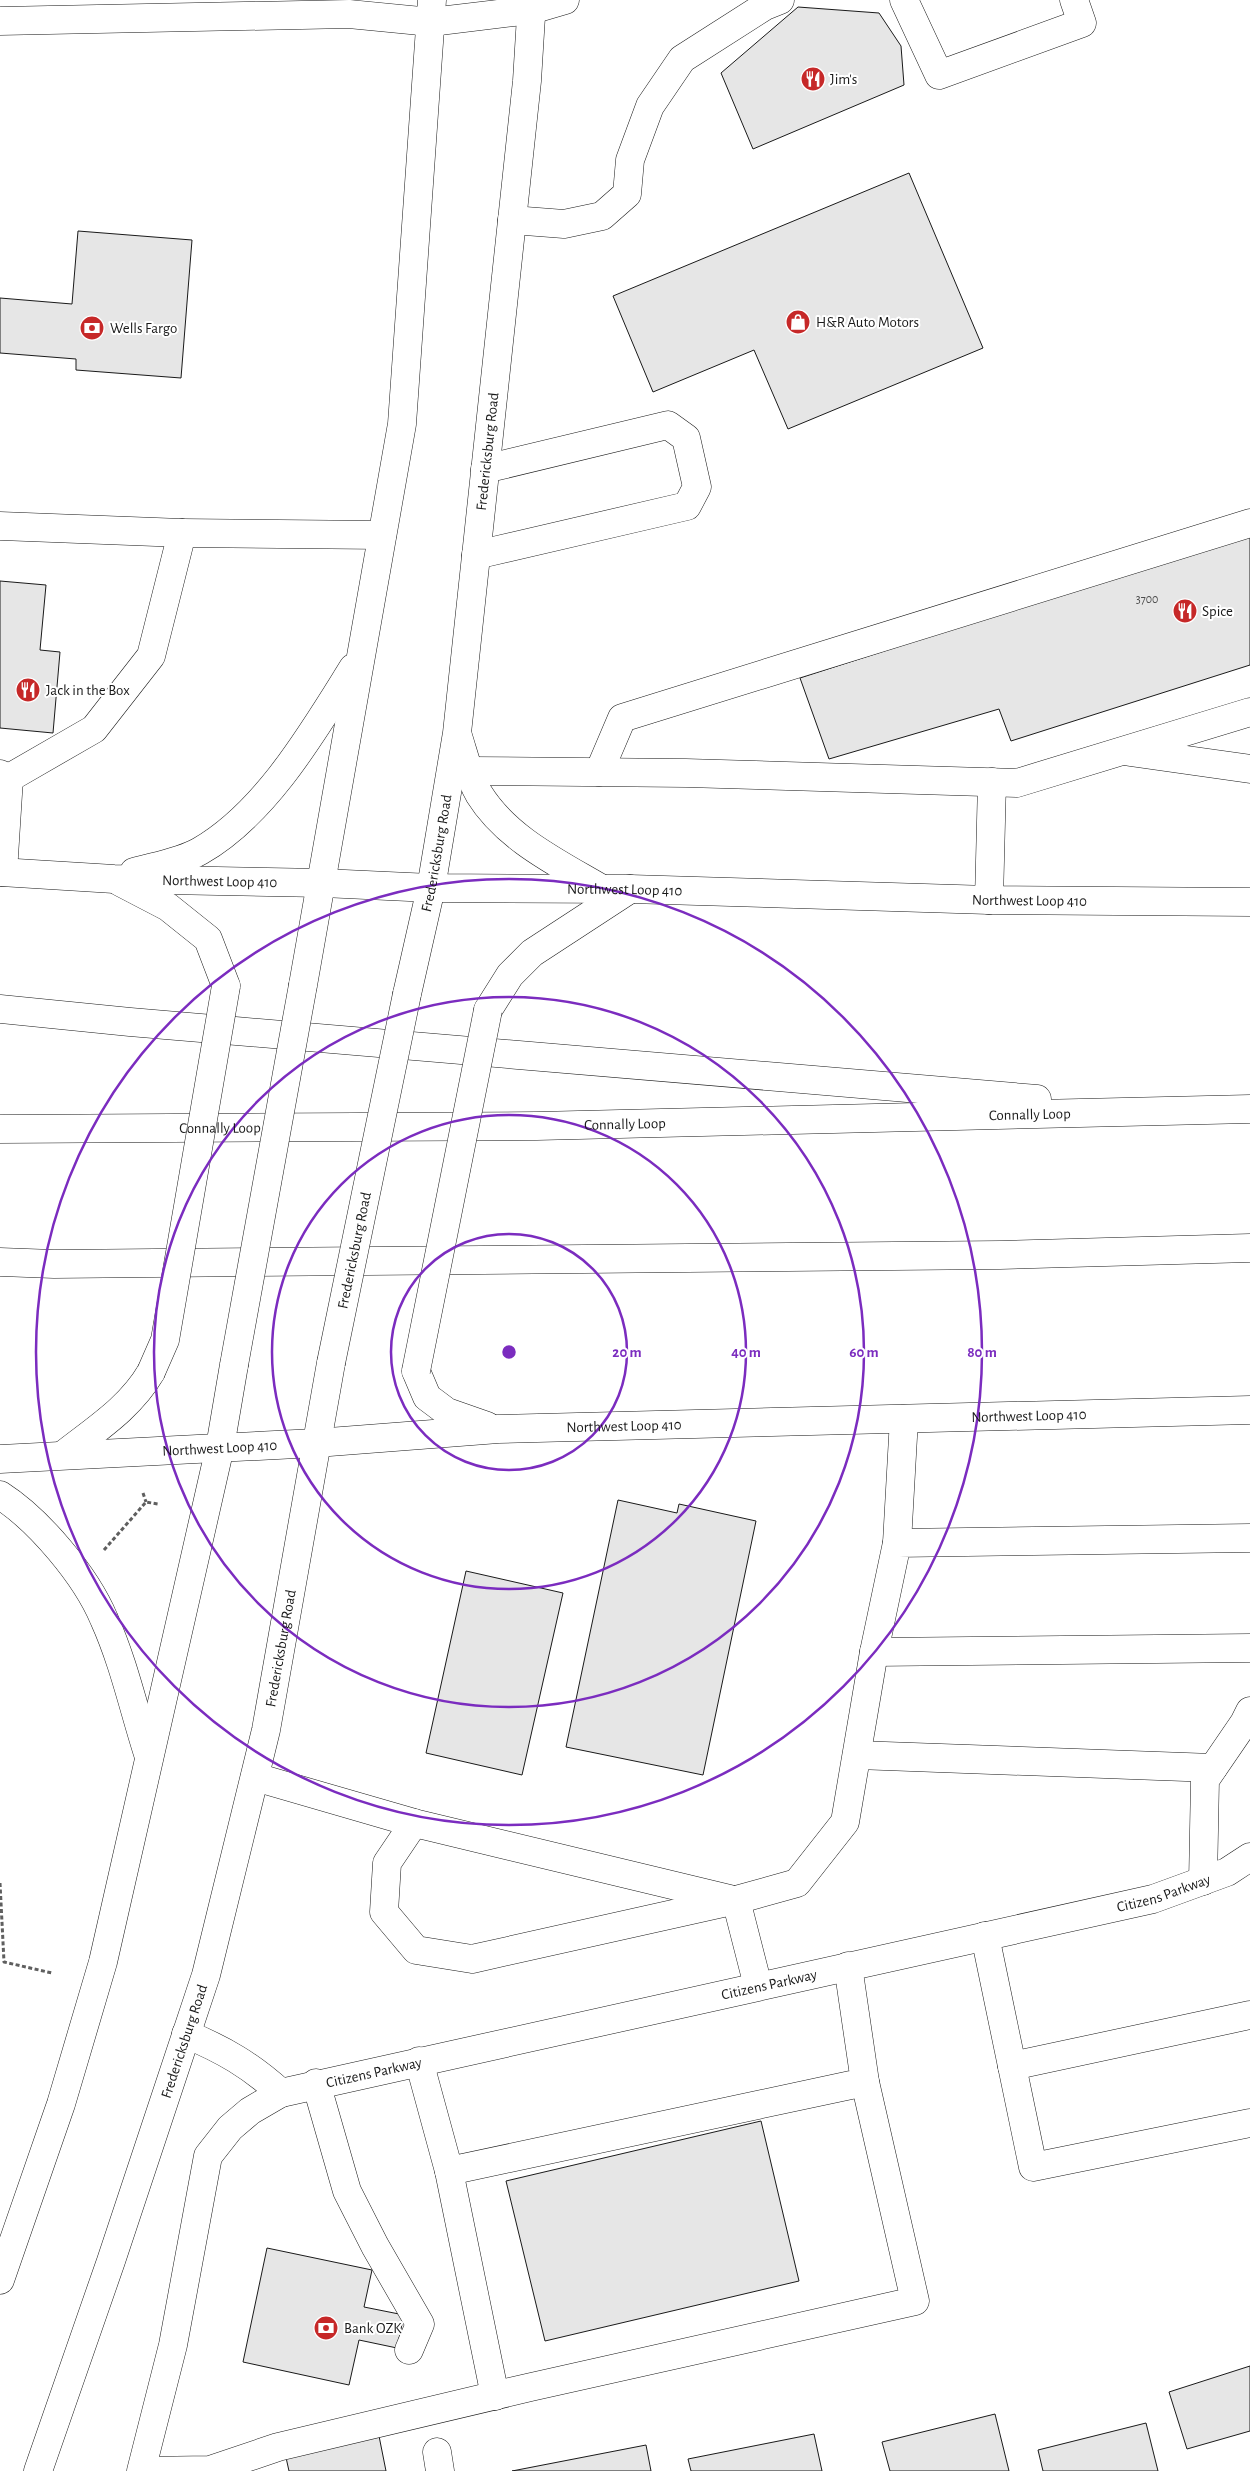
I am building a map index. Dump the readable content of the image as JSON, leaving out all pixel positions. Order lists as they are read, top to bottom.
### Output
{
  "streets": {
    "main road": [
      "Fredericksburg Road",
      "Northwest Loop 410",
      "Connally Loop",
      "Citizens Parkway"
    ]
  },
  "crossings": [
    ["Fredericksburg Road", "Northwest Loop 410"]
  ],
  "places": {
    "restaurant": ["Jim's", "Spice", "Jack in the Box"],
    "shop": ["H&R Auto Motors"],
    "bank": ["Wells Fargo", "Bank OZK"]
  },
  "house_numbers": ["3700"],
  "rings": [
    "20 m",
    "40 m",
    "60 m",
    "80 m"
  ]
}
